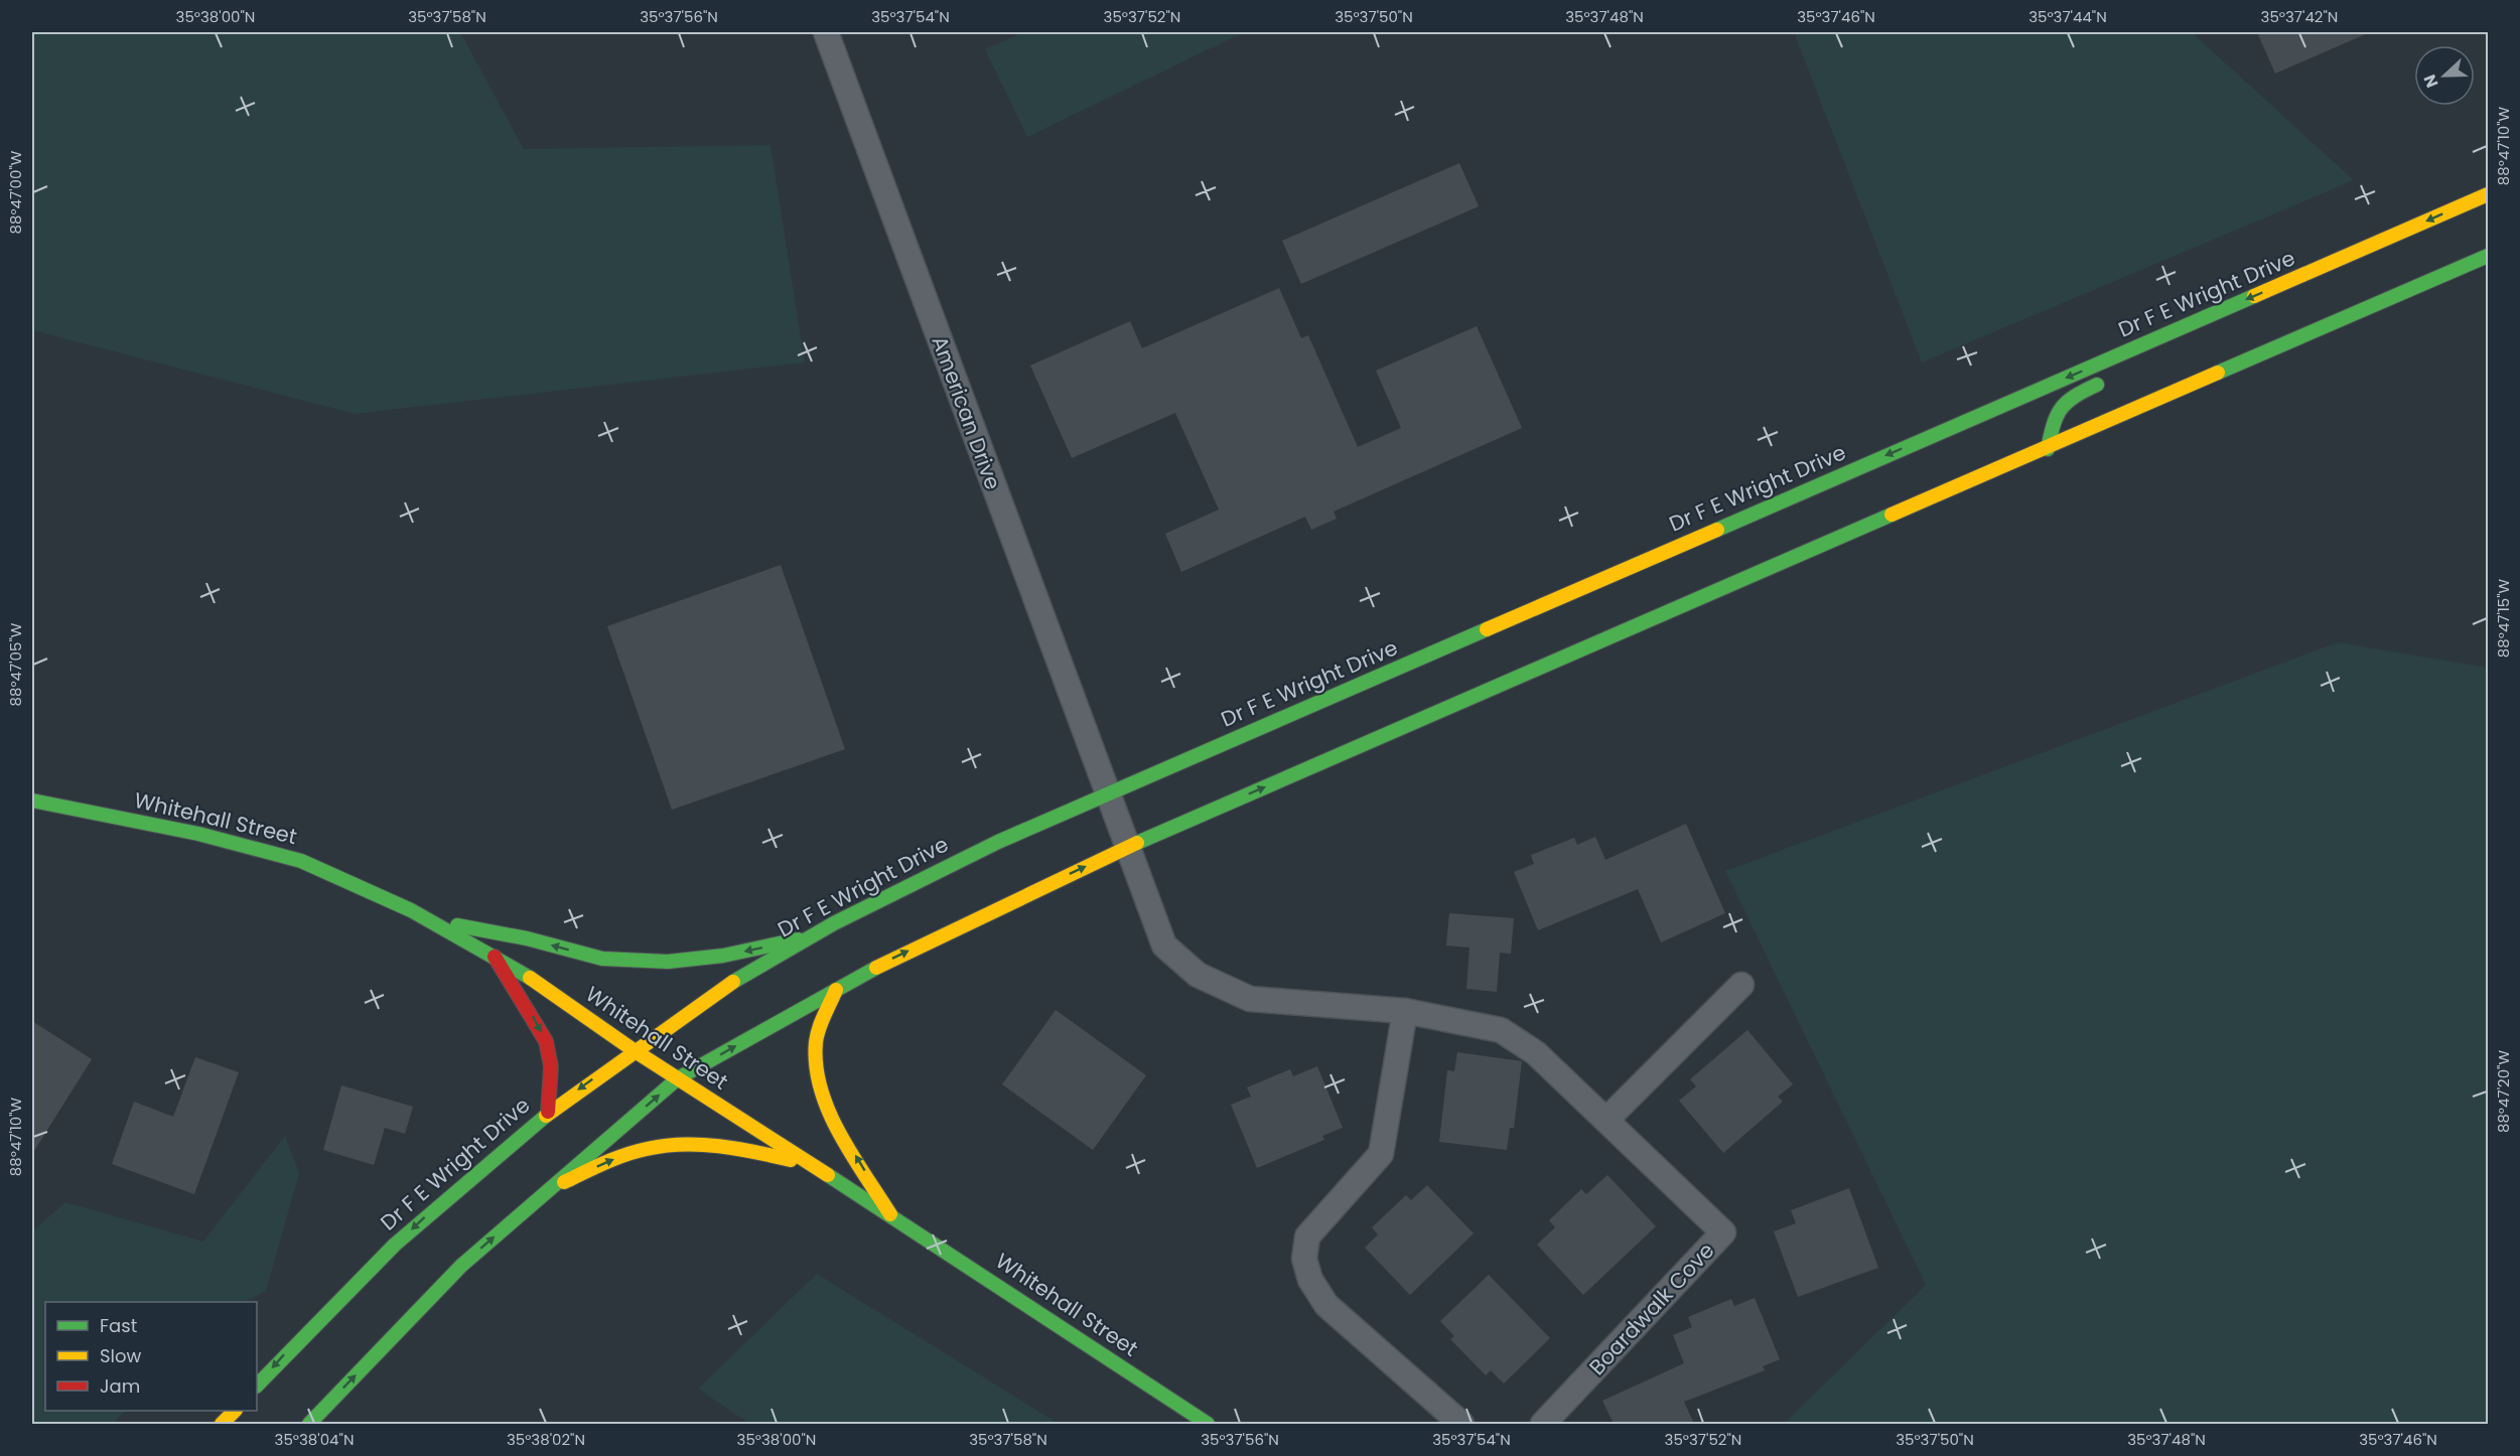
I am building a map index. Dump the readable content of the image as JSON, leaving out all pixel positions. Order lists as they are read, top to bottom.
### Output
{
  "streets": {
    "main road": ["Dr F E Wright Drive", "Whitehall Street"],
    "street": ["American Drive", "Boardwalk Cove"]
  },
  "crossings": [
    ["Dr F E Wright Drive", "American Drive"],
    ["Dr F E Wright Drive", "Whitehall Street"],
    ["Dr F E Wright Drive", "Boardwalk Cove"],
    ["American Drive", "Boardwalk Cove"]
  ],
  "legend": ["Fast", "Slow", "Jam"],
  "north": "left",
  "coordinates": [
    "35°38'00\"N",
    "35°37'58\"N",
    "35°37'56\"N",
    "35°37'54\"N",
    "35°37'52\"N",
    "35°37'50\"N",
    "35°37'48\"N",
    "35°37'46\"N",
    "35°37'44\"N",
    "35°37'42\"N",
    "88°47'10\"W",
    "88°47'00\"W",
    "88°47'15\"W",
    "88°47'05\"W",
    "88°47'20\"W",
    "35°38'04\"N",
    "35°38'02\"N"
  ]
}
